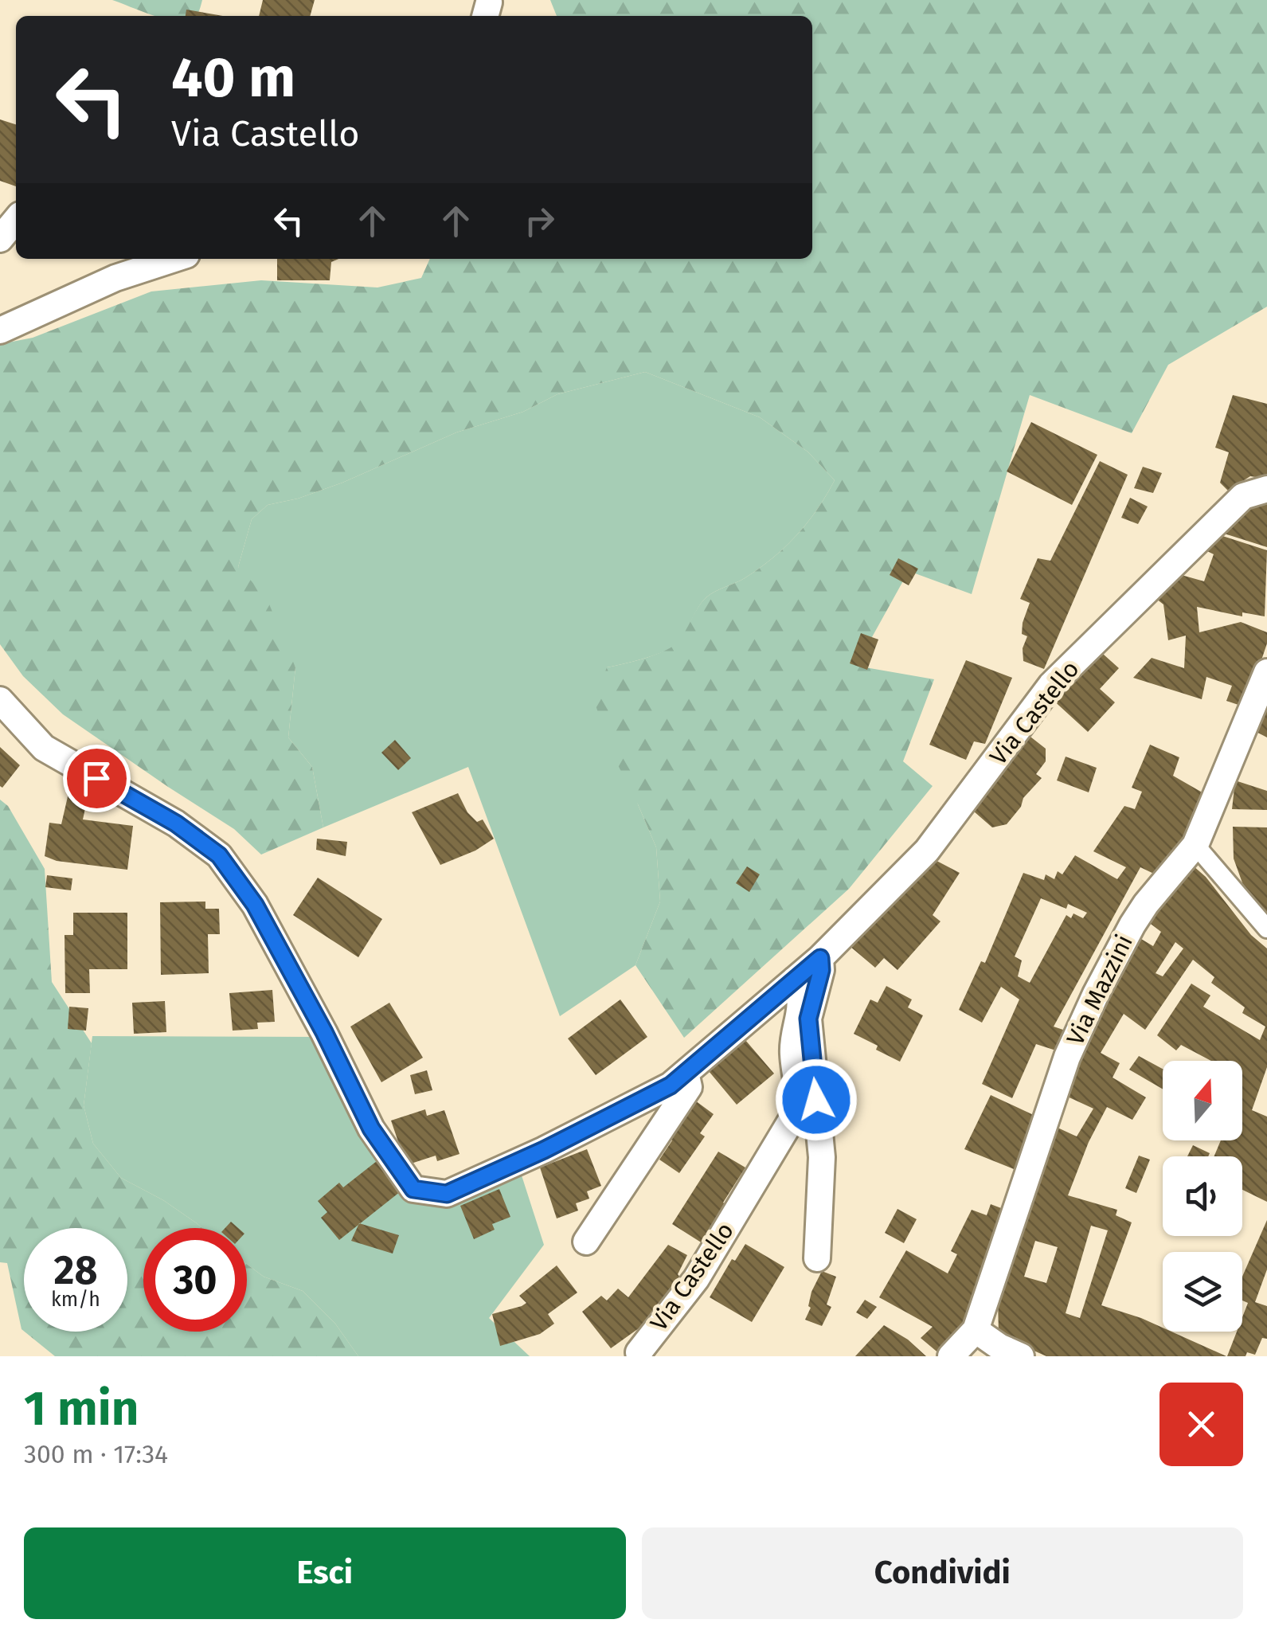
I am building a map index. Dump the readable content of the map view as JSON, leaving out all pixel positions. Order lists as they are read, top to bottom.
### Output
{
  "streets": {
    "street": ["Via Castello", "Via Mazzini"]
  },
  "north": "top",
  "page": {
    "turn": ["40 m", "Via Castello"],
    "speed": "28 km/h",
    "limit": "30",
    "heading": ["1 min", "300 m · 17:34"],
    "buttons": ["Esci", "Condividi"]
  }
}
